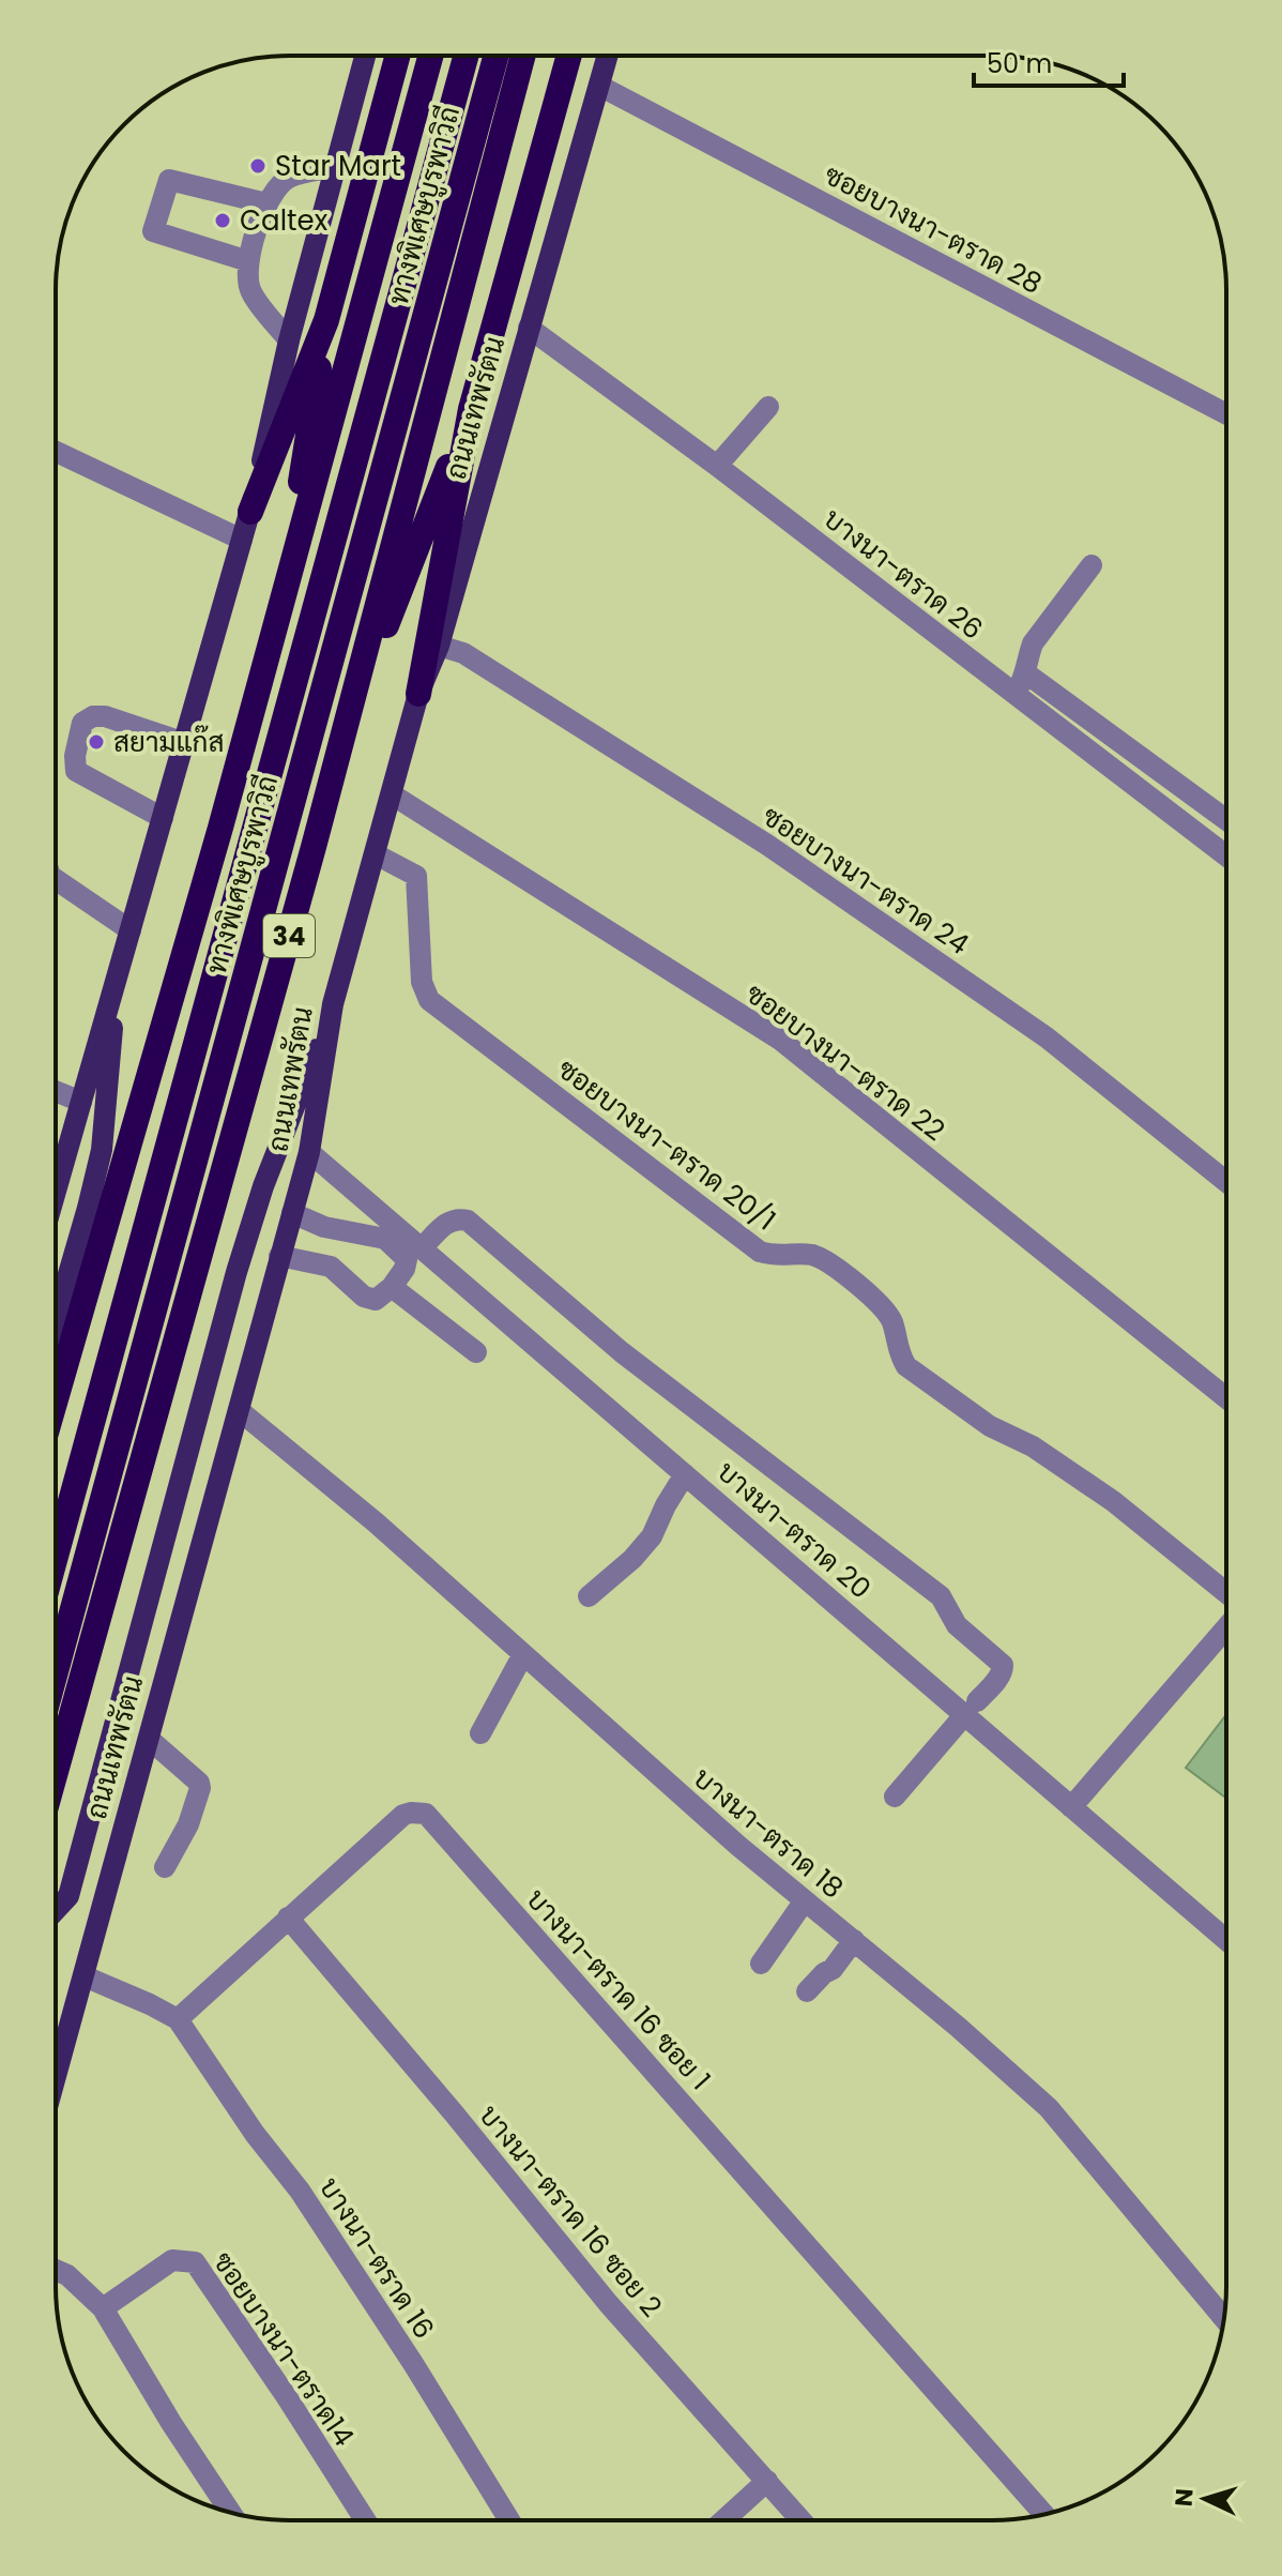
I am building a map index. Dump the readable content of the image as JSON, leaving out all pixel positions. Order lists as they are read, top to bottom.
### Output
{
  "streets": {
    "highway": ["ทางพิเศษบูรพาวิถี", "ถนนเทพรัตน", "34"],
    "street": [
      "ซอยบางนา-ตราด 28",
      "บางนา-ตราด 26",
      "ซอยบางนา-ตราด 24",
      "ซอยบางนา-ตราด 22",
      "ซอยบางนา-ตราด 20/1",
      "บางนา-ตราด 20",
      "บางนา-ตราด 18",
      "บางนา-ตราด 16 ซอย 1",
      "บางนา-ตราด 16 ซอย 2",
      "บางนา-ตราด 16",
      "ซอยบางนา-ตราด14"
    ]
  },
  "crossings": [
    ["ซอยบางนา-ตราด 28", "ถนนเทพรัตน"],
    ["ถนนเทพรัตน", "บางนา-ตราด 26"],
    ["ถนนเทพรัตน", "ซอยบางนา-ตราด 24"],
    ["ถนนเทพรัตน", "ซอยบางนา-ตราด 22"],
    ["ถนนเทพรัตน", "ซอยบางนา-ตราด 20/1"],
    ["ถนนเทพรัตน", "บางนา-ตราด 20"],
    ["ถนนเทพรัตน", "บางนา-ตราด 18"],
    ["บางนา-ตราด 16 ซอย 1", "บางนา-ตราด 16 ซอย 2"],
    ["บางนา-ตราด 16 ซอย 1", "บางนา-ตราด 16"]
  ],
  "places": ["Star Mart", "Caltex", "สยามแก๊ส"],
  "scale_bar": "50 m",
  "north": "left"
}
